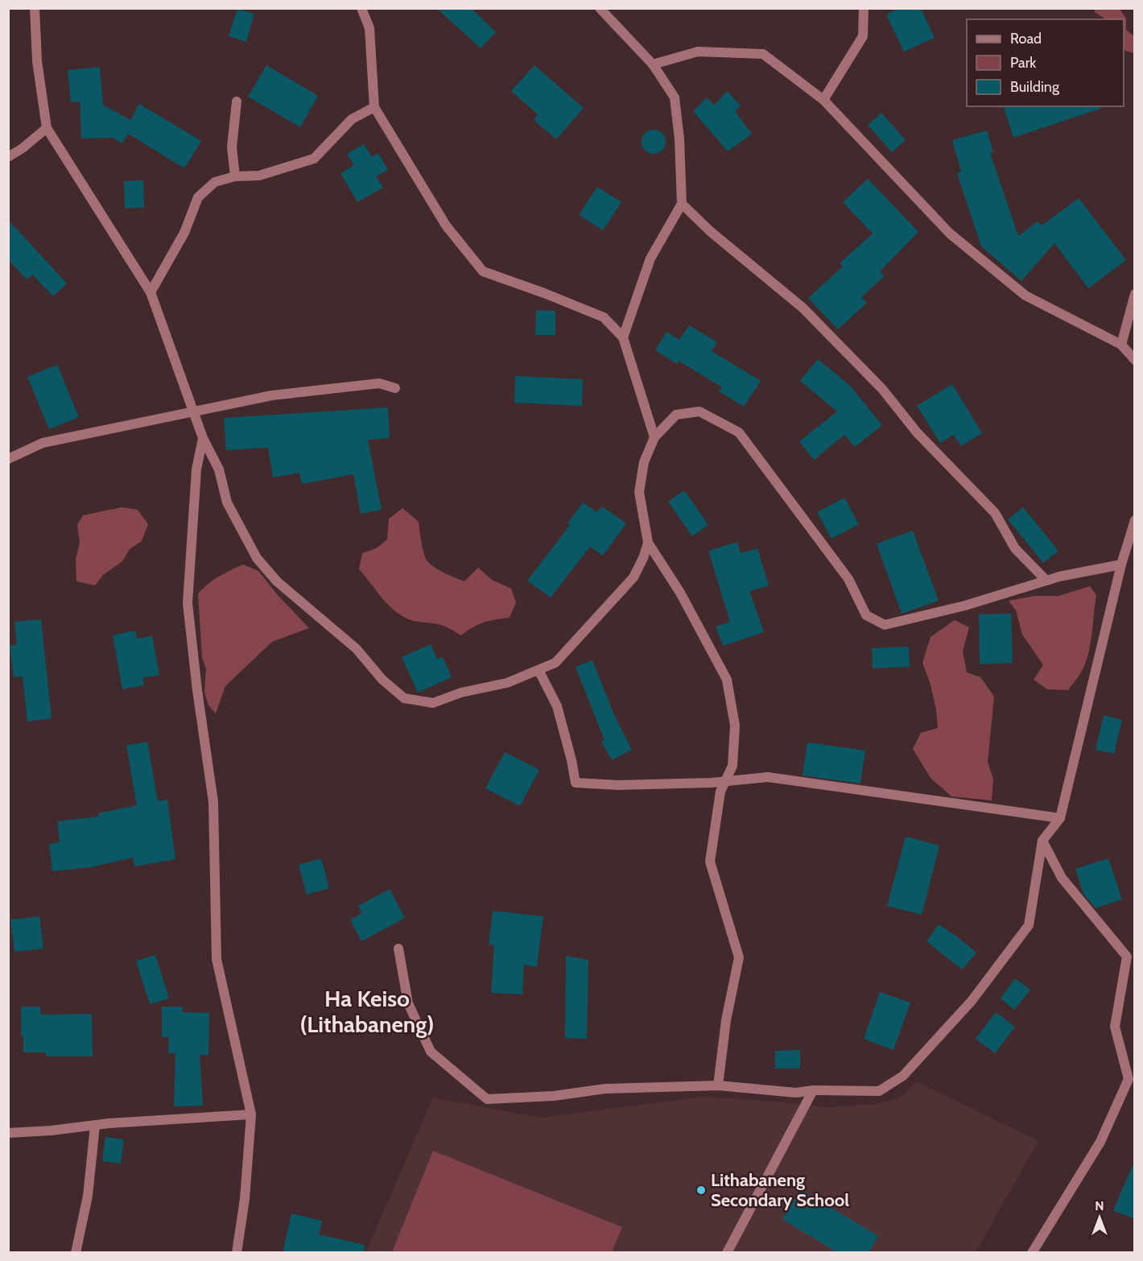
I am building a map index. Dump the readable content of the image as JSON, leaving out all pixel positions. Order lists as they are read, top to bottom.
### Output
{
  "districts": ["Ha Keiso (Lithabaneng)"],
  "places": ["Lithabaneng Secondary School"],
  "legend": ["Road", "Park", "Building"],
  "north": "top"
}
